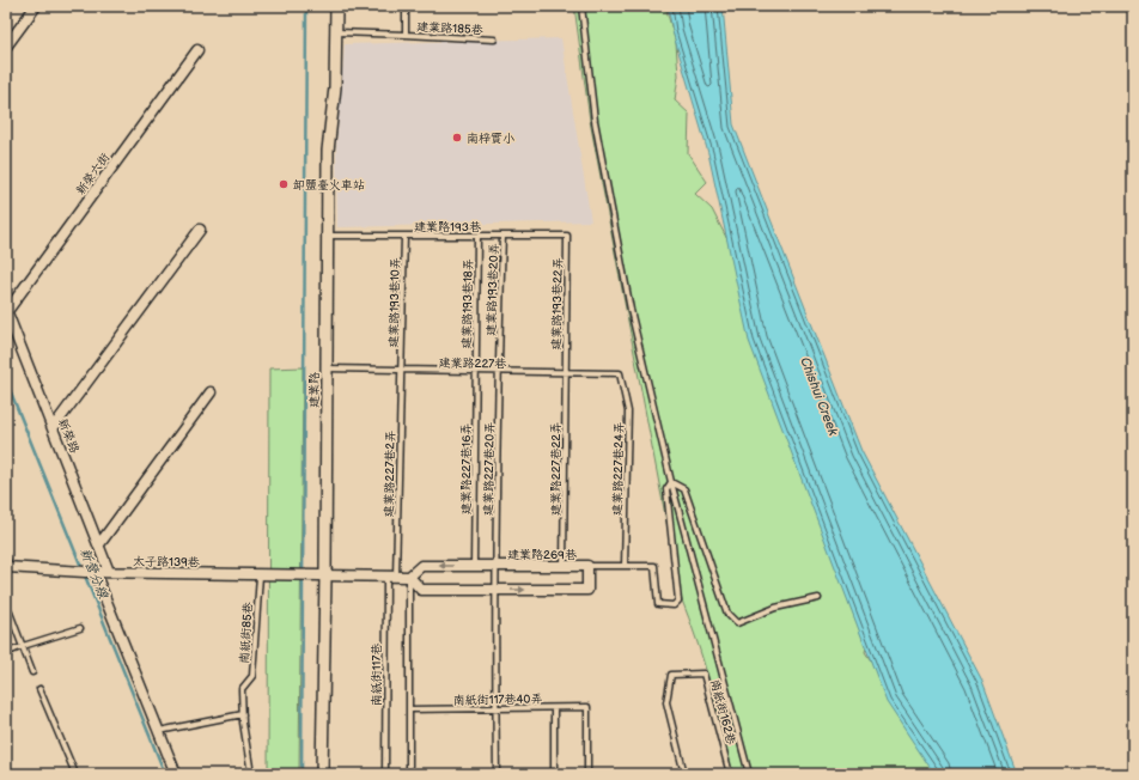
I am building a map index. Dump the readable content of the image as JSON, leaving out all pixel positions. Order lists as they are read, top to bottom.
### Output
{
  "streets": {
    "street": [
      "新榮六街",
      "建業路",
      "新榮路",
      "建業路269巷",
      "太子路139巷"
    ],
    "lane": [
      "建業路185巷",
      "建業路193巷",
      "建業路193巷20弄",
      "建業路193巷10弄",
      "建業路193巷18弄",
      "建業路193巷22弄",
      "建業路227巷",
      "建業路227巷16弄",
      "建業路227巷20弄",
      "建業路227巷22弄",
      "建業路227巷24弄",
      "建業路227巷2弄",
      "南紙街85巷",
      "南紙街117巷",
      "南紙街117巷40弄",
      "南紙街162巷"
    ]
  },
  "crossings": [
    ["建業路185巷", "建業路"],
    ["新榮六街", "新榮路"],
    ["建業路193巷", "建業路193巷20弄"],
    ["建業路193巷", "建業路193巷10弄"],
    ["建業路193巷", "建業路193巷18弄"],
    ["建業路193巷", "建業路193巷22弄"],
    ["建業路193巷", "建業路"],
    ["建業路193巷20弄", "建業路227巷"],
    ["建業路193巷20弄", "建業路227巷20弄"],
    ["建業路193巷10弄", "建業路227巷"],
    ["建業路193巷10弄", "建業路227巷2弄"],
    ["建業路193巷18弄", "建業路227巷"],
    ["建業路193巷18弄", "建業路227巷16弄"],
    ["建業路193巷22弄", "建業路227巷"],
    ["建業路193巷22弄", "建業路227巷22弄"],
    ["建業路227巷", "建業路"],
    ["建業路227巷", "建業路227巷16弄"],
    ["建業路227巷", "建業路227巷20弄"],
    ["建業路227巷", "建業路227巷22弄"],
    ["建業路227巷", "建業路227巷24弄"],
    ["建業路227巷", "建業路227巷2弄"],
    ["建業路", "建業路269巷"],
    ["建業路", "太子路139巷"],
    ["新榮路", "太子路139巷"],
    ["建業路227巷16弄", "建業路269巷"],
    ["建業路227巷20弄", "建業路269巷"],
    ["建業路227巷20弄", "南紙街117巷40弄"],
    ["建業路227巷22弄", "建業路269巷"],
    ["建業路227巷2弄", "建業路269巷"],
    ["建業路269巷", "太子路139巷"],
    ["建業路269巷", "南紙街117巷"],
    ["太子路139巷", "南紙街85巷"]
  ],
  "water": ["Chishui Creek", "新營分線"],
  "places": ["南梓實小", "卸鹽臺火車站"]
}
